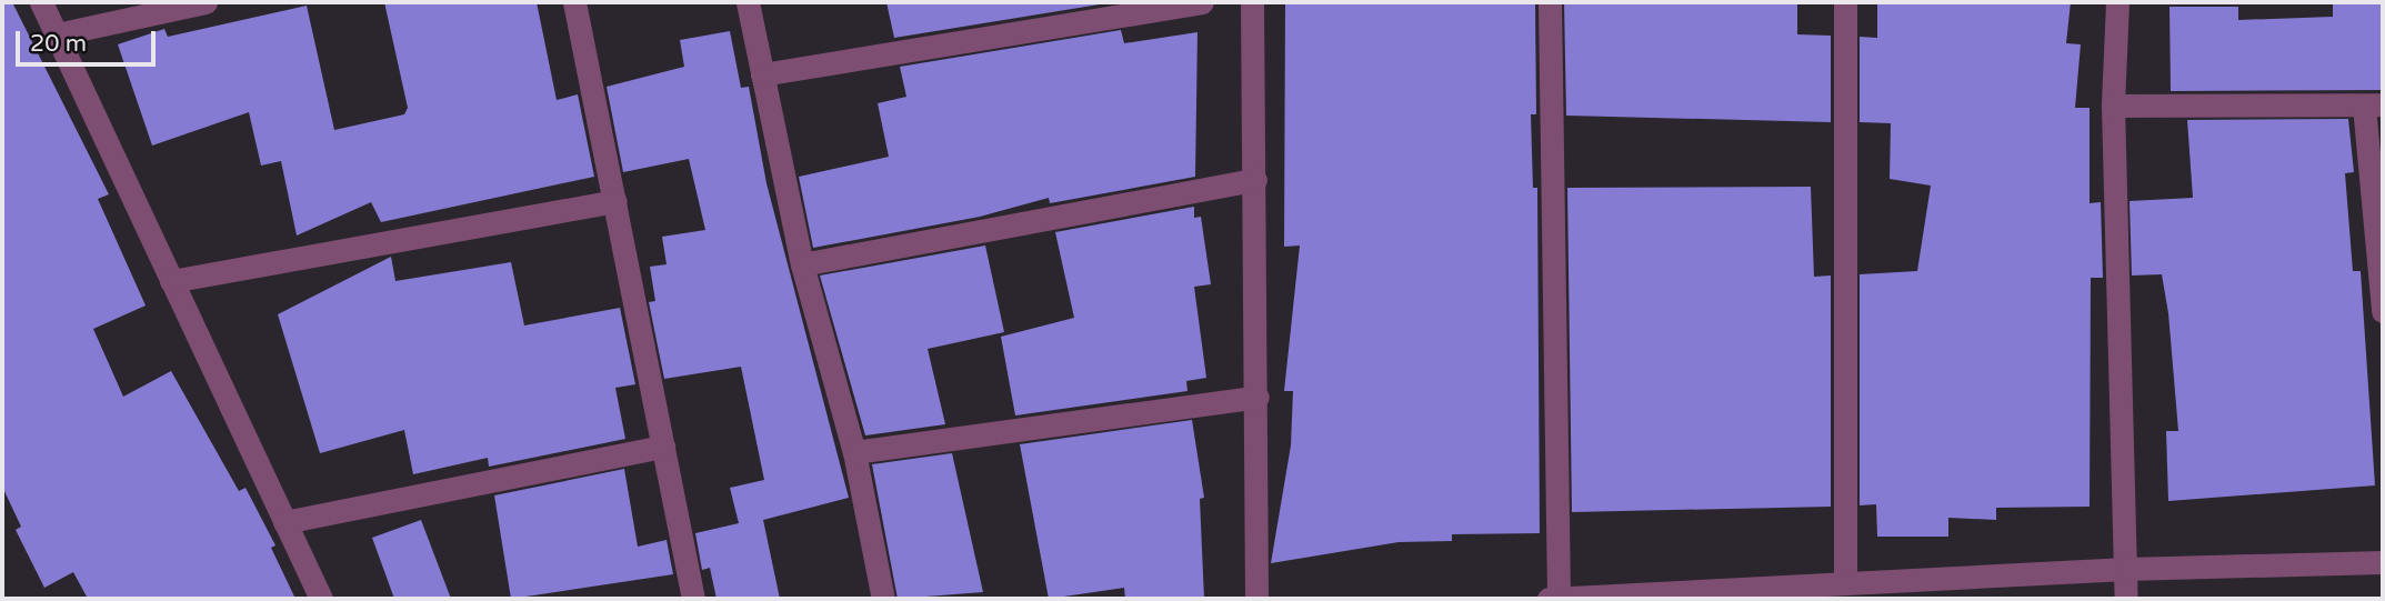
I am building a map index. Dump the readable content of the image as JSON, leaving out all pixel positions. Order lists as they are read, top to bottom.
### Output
{
  "scale_bar": "20 m"
}
